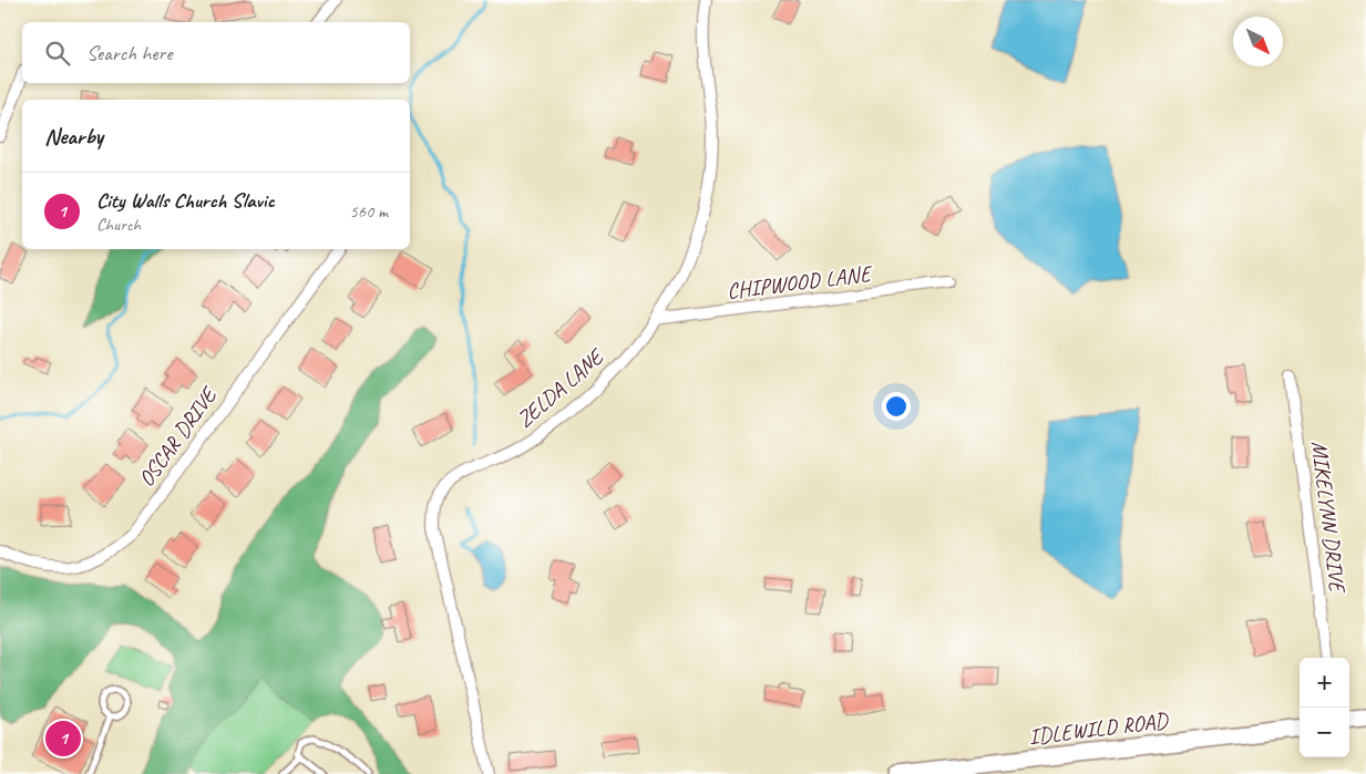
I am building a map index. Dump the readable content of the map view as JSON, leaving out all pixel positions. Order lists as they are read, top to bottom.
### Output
{
  "streets": {
    "main road": ["IDLEWILD ROAD"],
    "street": [
      "CHIPWOOD LANE",
      "ZELDA LANE",
      "OSCAR DRIVE",
      "MIKELYNN DRIVE"
    ]
  },
  "crossings": [
    ["CHIPWOOD LANE", "ZELDA LANE"]
  ],
  "north": "bottom right",
  "page": {
    "search": "Search here",
    "heading": "Nearby",
    "list": [
      {
        "mark": "1",
        "name": "City Walls Church Slavic",
        "note": "Church",
        "value": "560 m"
      }
    ],
    "map_buttons": ["+", "−"],
    "pins": "1"
  }
}
